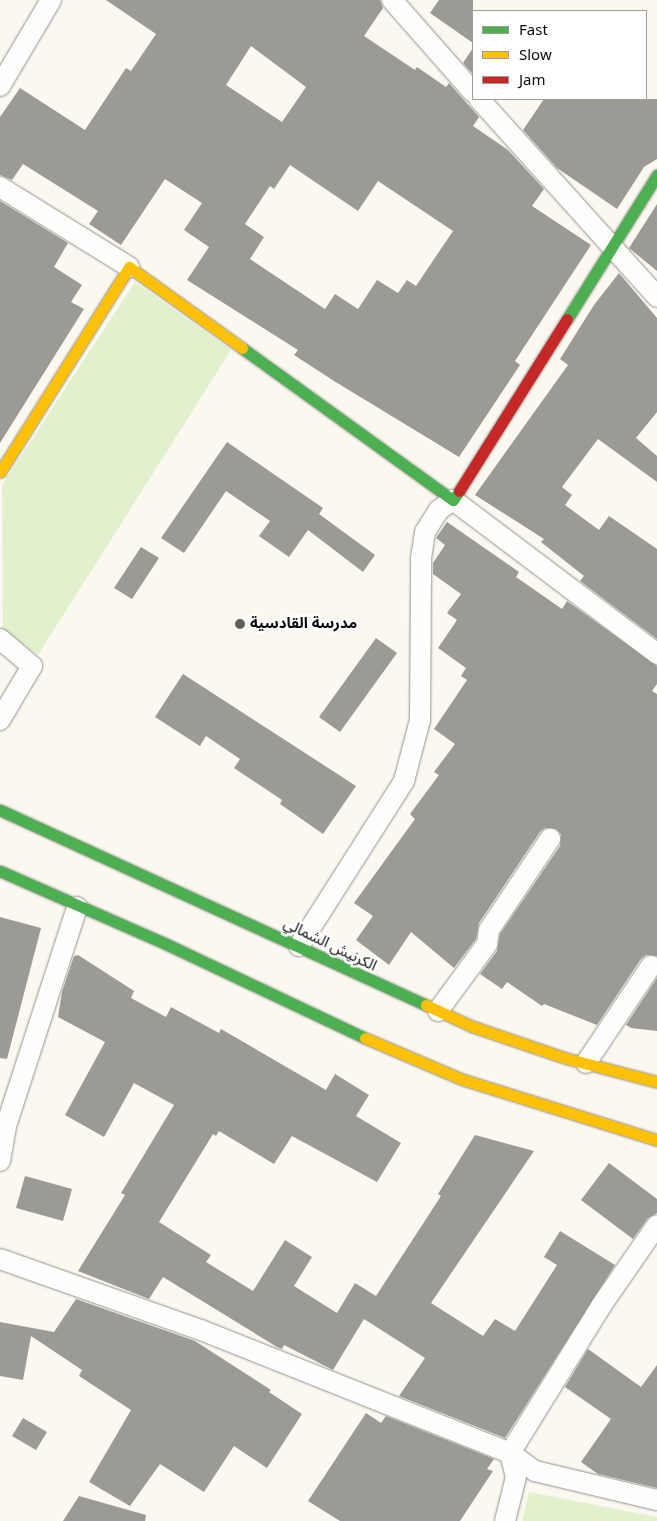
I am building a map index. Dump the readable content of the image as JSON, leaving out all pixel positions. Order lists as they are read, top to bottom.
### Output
{
  "streets": {
    "main road": ["الكرنيش الشمالي"]
  },
  "places": ["مدرسة القادسية"],
  "legend": ["Fast", "Slow", "Jam"]
}
